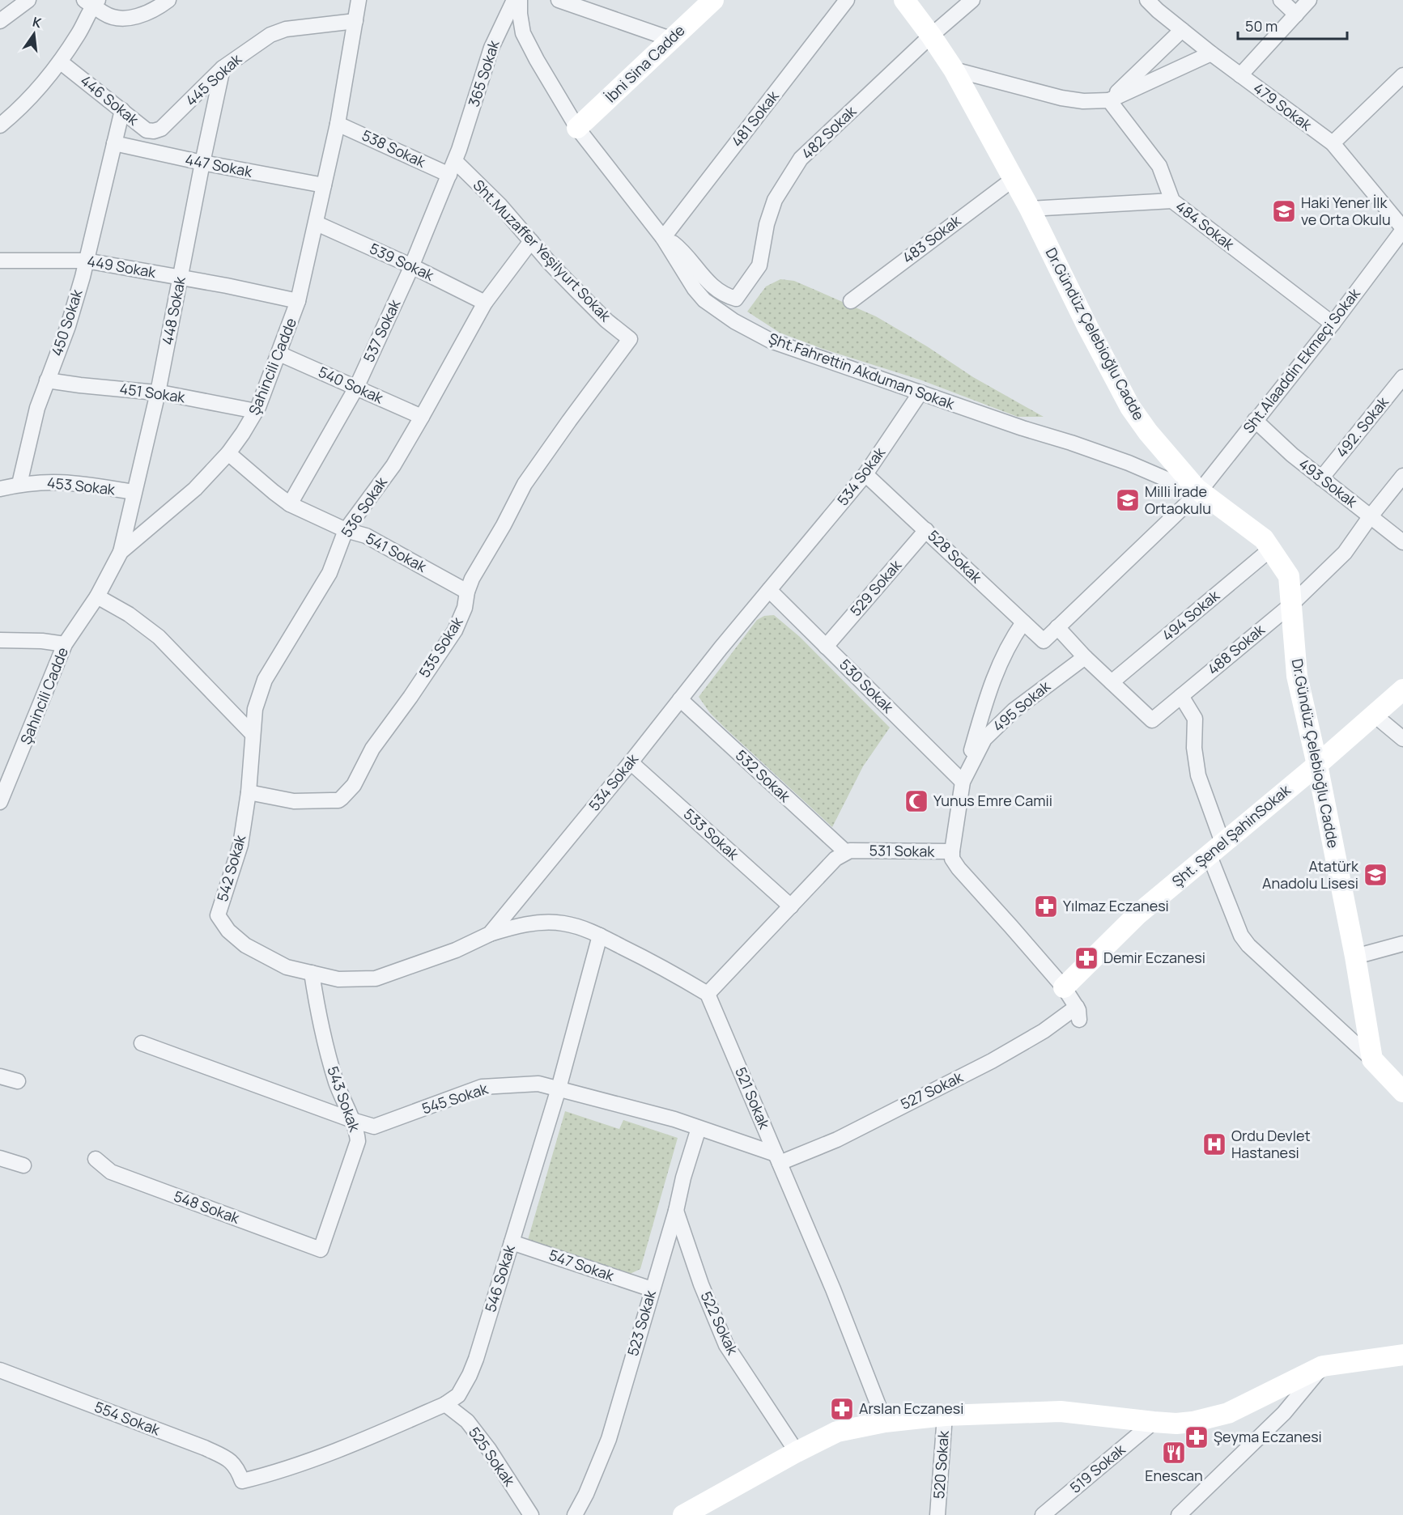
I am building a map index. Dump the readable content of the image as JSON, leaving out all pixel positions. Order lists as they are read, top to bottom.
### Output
{
  "streets": {
    "street": [
      "İbni Sina Cadde",
      "365 Sokak",
      "445 Sokak",
      "446 Sokak",
      "479 Sokak",
      "481 Sokak",
      "482 Sokak",
      "538 Sokak",
      "447 Sokak",
      "484 Sokak",
      "483 Sokak",
      "Sht.Muzaffer Yeşilyurt Sokak",
      "539 Sokak",
      "449 Sokak",
      "448 Sokak",
      "450 Sokak",
      "537 Sokak",
      "Dr.Gündüz Çelebioğlu Cadde",
      "Sht.Alaaddin Ekmeçi Sokak",
      "Şahincili Cadde",
      "Şht.Fahrettin Akduman Sokak",
      "540 Sokak",
      "451 Sokak",
      "492. Sokak",
      "534 Sokak",
      "493 Sokak",
      "453 Sokak",
      "536 Sokak",
      "541 Sokak",
      "528 Sokak",
      "529 Sokak",
      "494 Sokak",
      "535 Sokak",
      "488 Sokak",
      "530 Sokak",
      "495 Sokak",
      "532 Sokak",
      "533 Sokak",
      "Şht. Şenel ŞahinSokak",
      "531 Sokak",
      "542 Sokak",
      "527 Sokak",
      "521 Sokak",
      "543 Sokak",
      "545 Sokak",
      "548 Sokak",
      "547 Sokak",
      "546 Sokak",
      "523 Sokak",
      "522 Sokak",
      "554 Sokak",
      "525 Sokak",
      "520 Sokak",
      "519 Sokak"
    ]
  },
  "crossings": [
    ["İbni Sina Cadde", "Şht.Fahrettin Akduman Sokak"],
    ["365 Sokak", "Sht.Muzaffer Yeşilyurt Sokak"],
    ["365 Sokak", "537 Sokak"],
    ["445 Sokak", "446 Sokak"],
    ["445 Sokak", "448 Sokak"],
    ["445 Sokak", "Şahincili Cadde"],
    ["446 Sokak", "450 Sokak"],
    ["479 Sokak", "Sht.Alaaddin Ekmeçi Sokak"],
    ["481 Sokak", "482 Sokak"],
    ["481 Sokak", "Şht.Fahrettin Akduman Sokak"],
    ["482 Sokak", "Dr.Gündüz Çelebioğlu Cadde"],
    ["482 Sokak", "Şht.Fahrettin Akduman Sokak"],
    ["538 Sokak", "537 Sokak"],
    ["538 Sokak", "Şahincili Cadde"],
    ["447 Sokak", "448 Sokak"],
    ["447 Sokak", "450 Sokak"],
    ["447 Sokak", "Şahincili Cadde"],
    ["484 Sokak", "Sht.Alaaddin Ekmeçi Sokak"],
    ["483 Sokak", "Dr.Gündüz Çelebioğlu Cadde"],
    ["Sht.Muzaffer Yeşilyurt Sokak", "537 Sokak"],
    ["Sht.Muzaffer Yeşilyurt Sokak", "536 Sokak"],
    ["Sht.Muzaffer Yeşilyurt Sokak", "535 Sokak"],
    ["539 Sokak", "537 Sokak"],
    ["539 Sokak", "Şahincili Cadde"],
    ["539 Sokak", "536 Sokak"],
    ["449 Sokak", "448 Sokak"],
    ["449 Sokak", "450 Sokak"],
    ["449 Sokak", "Şahincili Cadde"],
    ["448 Sokak", "Şahincili Cadde"],
    ["448 Sokak", "451 Sokak"],
    ["448 Sokak", "453 Sokak"],
    ["450 Sokak", "451 Sokak"],
    ["450 Sokak", "453 Sokak"],
    ["537 Sokak", "540 Sokak"],
    ["537 Sokak", "541 Sokak"],
    ["Dr.Gündüz Çelebioğlu Cadde", "Sht.Alaaddin Ekmeçi Sokak"],
    ["Dr.Gündüz Çelebioğlu Cadde", "Şht.Fahrettin Akduman Sokak"],
    ["Dr.Gündüz Çelebioğlu Cadde", "494 Sokak"],
    ["Dr.Gündüz Çelebioğlu Cadde", "488 Sokak"],
    ["Dr.Gündüz Çelebioğlu Cadde", "Şht. Şenel ŞahinSokak"],
    ["Sht.Alaaddin Ekmeçi Sokak", "Şht.Fahrettin Akduman Sokak"],
    ["Sht.Alaaddin Ekmeçi Sokak", "493 Sokak"],
    ["Sht.Alaaddin Ekmeçi Sokak", "528 Sokak"],
    ["Sht.Alaaddin Ekmeçi Sokak", "488 Sokak"],
    ["Şahincili Cadde", "540 Sokak"],
    ["Şahincili Cadde", "451 Sokak"],
    ["Şahincili Cadde", "541 Sokak"],
    ["Şht.Fahrettin Akduman Sokak", "534 Sokak"],
    ["540 Sokak", "536 Sokak"],
    ["492. Sokak", "493 Sokak"],
    ["534 Sokak", "528 Sokak"],
    ["534 Sokak", "530 Sokak"],
    ["534 Sokak", "532 Sokak"],
    ["534 Sokak", "533 Sokak"],
    ["534 Sokak", "542 Sokak"],
    ["534 Sokak", "543 Sokak"],
    ["493 Sokak", "488 Sokak"],
    ["536 Sokak", "541 Sokak"],
    ["536 Sokak", "535 Sokak"],
    ["536 Sokak", "542 Sokak"],
    ["541 Sokak", "535 Sokak"],
    ["528 Sokak", "529 Sokak"],
    ["529 Sokak", "530 Sokak"],
    ["494 Sokak", "488 Sokak"],
    ["535 Sokak", "542 Sokak"],
    ["488 Sokak", "495 Sokak"],
    ["530 Sokak", "495 Sokak"],
    ["495 Sokak", "531 Sokak"],
    ["532 Sokak", "531 Sokak"],
    ["Şht. Şenel ŞahinSokak", "531 Sokak"],
    ["531 Sokak", "527 Sokak"],
    ["527 Sokak", "521 Sokak"],
    ["527 Sokak", "545 Sokak"],
    ["521 Sokak", "545 Sokak"],
    ["543 Sokak", "545 Sokak"],
    ["543 Sokak", "548 Sokak"],
    ["545 Sokak", "546 Sokak"],
    ["545 Sokak", "523 Sokak"],
    ["547 Sokak", "546 Sokak"],
    ["547 Sokak", "523 Sokak"],
    ["546 Sokak", "554 Sokak"],
    ["546 Sokak", "525 Sokak"],
    ["523 Sokak", "522 Sokak"]
  ],
  "places": {
    "school or university": ["Haki Yener İlk ve Orta Okulu", "Milli İrade Ortaokulu", "Atatürk Anadolu Lisesi"],
    "mosque": ["Yunus Emre Camii"],
    "pharmacy": [
      "Yılmaz Eczanesi",
      "Demir Eczanesi",
      "Arslan Eczanesi",
      "Şeyma Eczanesi"
    ],
    "hospital": ["Ordu Devlet Hastanesi"],
    "restaurant": ["Enescan"]
  },
  "scale_bar": "50 m",
  "north": "top"
}
